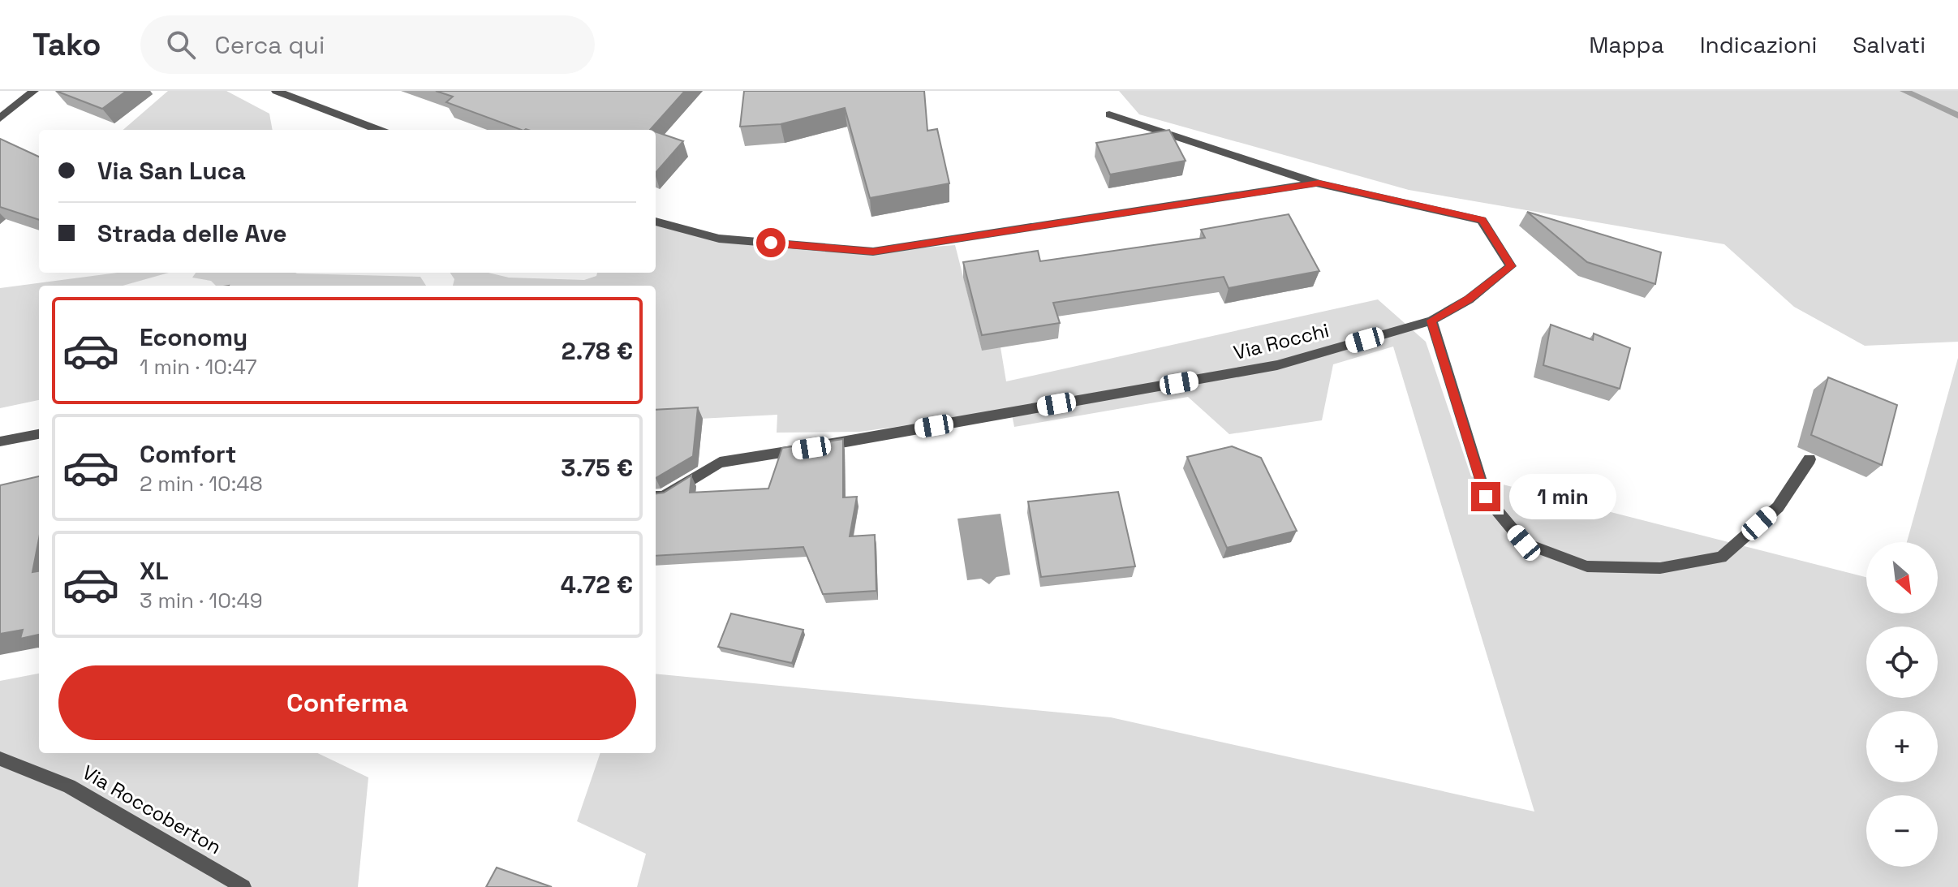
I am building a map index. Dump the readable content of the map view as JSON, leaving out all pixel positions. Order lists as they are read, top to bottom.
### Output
{
  "streets": {
    "street": ["Via Rocchi", "Via Roccoberton"]
  },
  "north": "bottom right",
  "page": {
    "header": "Tako",
    "search": "Cerca qui",
    "nav": ["Mappa", "Indicazioni", "Salvati"],
    "banner": ["Via San Luca", "Strada delle Ave"],
    "list": [
      {
        "name": "Economy",
        "note": "1 min · 10:47",
        "value": "2.78 €"
      },
      {
        "name": "Comfort",
        "note": "2 min · 10:48",
        "value": "3.75 €"
      },
      {
        "name": "XL",
        "note": "3 min · 10:49",
        "value": "4.72 €"
      }
    ],
    "bubble": "1 min",
    "map_buttons": ["+", "−"],
    "buttons": "Conferma"
  }
}
